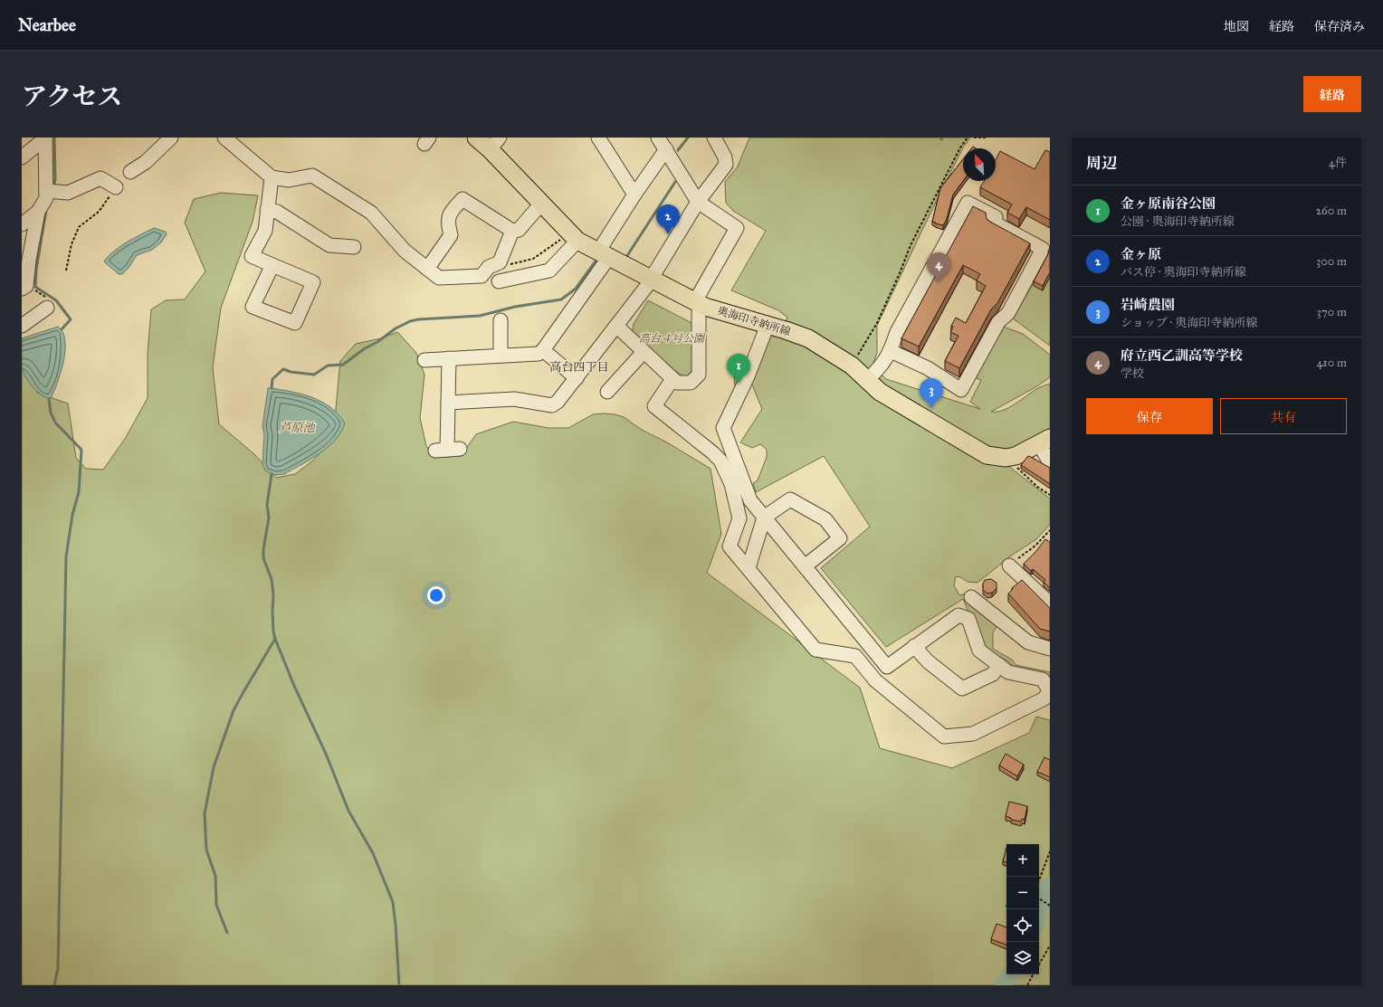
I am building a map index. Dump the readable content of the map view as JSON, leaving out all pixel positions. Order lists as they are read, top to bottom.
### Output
{
  "streets": {
    "main road": ["奥海印寺納所線"]
  },
  "districts": ["高台四丁目"],
  "water": ["芦原池"],
  "parks": ["高台４号公園"],
  "north": "top left",
  "page": {
    "header": "Nearbee",
    "nav": ["地図", "経路", "保存済み"],
    "title": "アクセス",
    "buttons": [
      "経路",
      ["保存", "共有"]
    ],
    "heading": ["周辺", "4件"],
    "list": [
      {
        "mark": "1",
        "name": "金ヶ原南谷公園",
        "note": "公園 · 奥海印寺納所線",
        "value": "260 m"
      },
      {
        "mark": "2",
        "name": "金ヶ原",
        "note": "バス停 · 奥海印寺納所線",
        "value": "300 m"
      },
      {
        "mark": "3",
        "name": "岩崎農園",
        "note": "ショップ · 奥海印寺納所線",
        "value": "370 m"
      },
      {
        "mark": "4",
        "name": "府立西乙訓高等学校",
        "note": "学校",
        "value": "410 m"
      }
    ],
    "pins": [
      "2",
      "4",
      "1",
      "3"
    ],
    "map_buttons": ["+", "−"]
  }
}
